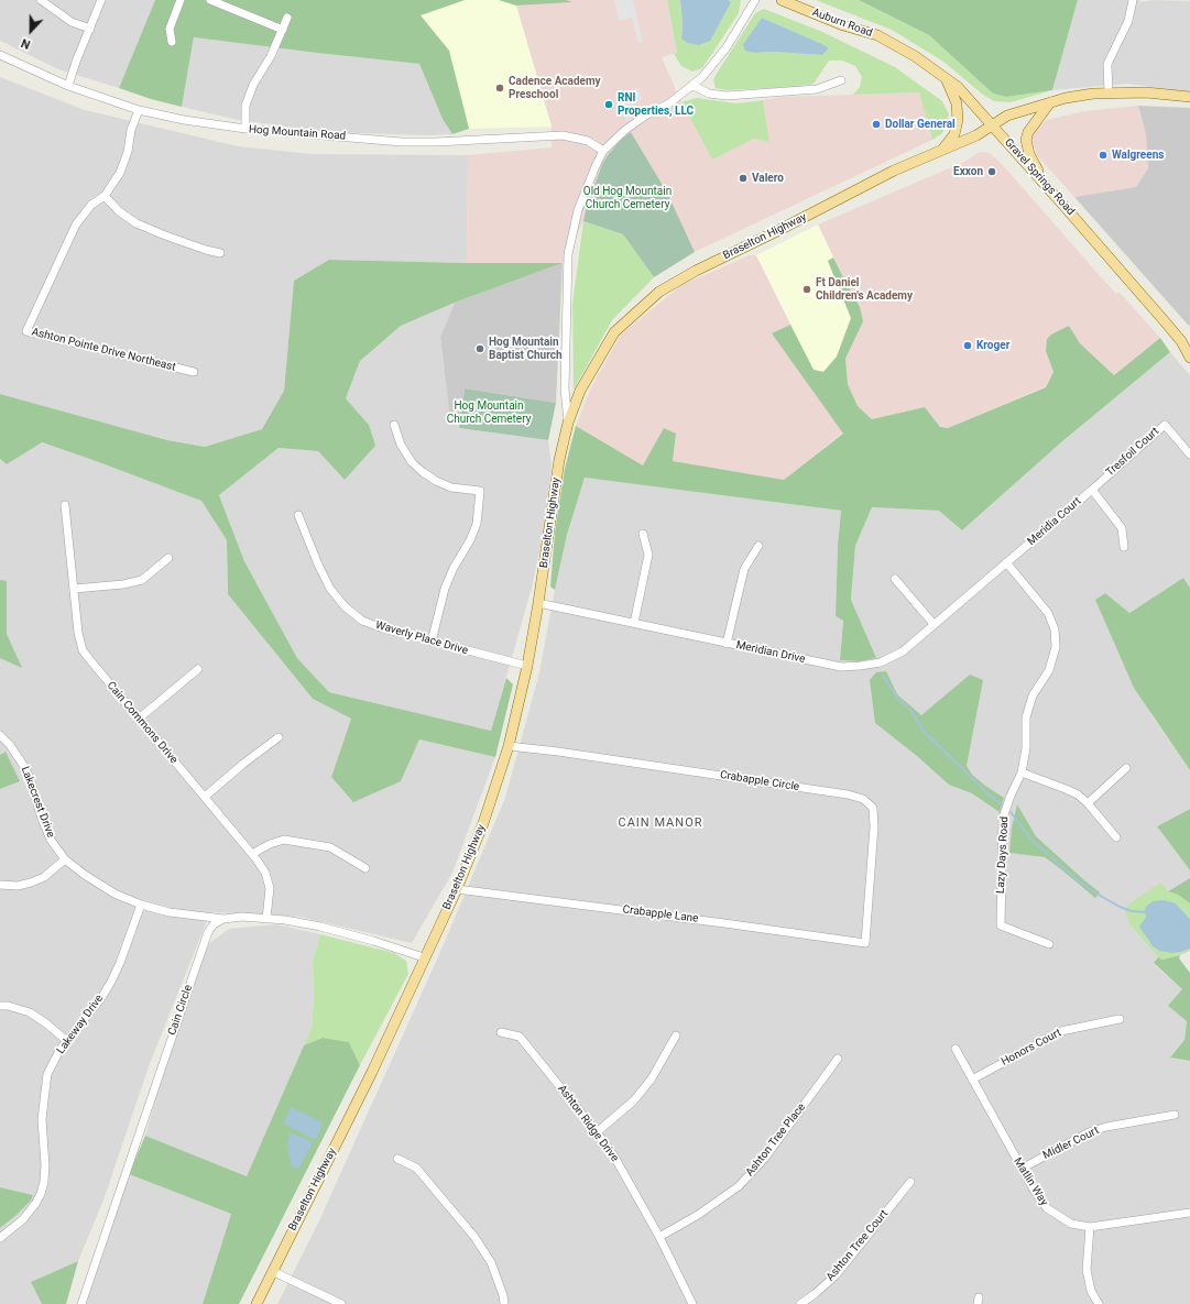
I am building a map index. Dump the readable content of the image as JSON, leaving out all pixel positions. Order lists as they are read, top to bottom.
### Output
{
  "streets": {
    "main road": ["Auburn Road", "Gravel Springs Road", "Braselton Highway"],
    "street": [
      "Hog Mountain Road",
      "Ashton Pointe Drive Northeast",
      "Tresfoil Court",
      "Meridia Court",
      "Waverly Place Drive",
      "Meridian Drive",
      "Cain Commons Drive",
      "Crabapple Circle",
      "Lakecrest Drive",
      "Lazy Days Road",
      "Crabapple Lane",
      "Cain Circle",
      "Lakeway Drive",
      "Honors Court",
      "Ashton Ridge Drive",
      "Ashton Tree Place",
      "Midler Court",
      "Matlin Way",
      "Ashton Tree Court"
    ]
  },
  "crossings": [
    ["Auburn Road", "Gravel Springs Road"],
    ["Hog Mountain Road", "Ashton Pointe Drive Northeast"],
    ["Gravel Springs Road", "Braselton Highway"],
    ["Braselton Highway", "Waverly Place Drive"],
    ["Braselton Highway", "Meridian Drive"],
    ["Braselton Highway", "Crabapple Circle"],
    ["Braselton Highway", "Crabapple Lane"],
    ["Tresfoil Court", "Meridia Court"],
    ["Meridia Court", "Lazy Days Road"],
    ["Crabapple Circle", "Crabapple Lane"],
    ["Lakecrest Drive", "Cain Circle"],
    ["Lakecrest Drive", "Lakeway Drive"],
    ["Honors Court", "Matlin Way"],
    ["Ashton Ridge Drive", "Ashton Tree Place"],
    ["Midler Court", "Matlin Way"]
  ],
  "districts": ["CAIN MANOR"],
  "parks": ["Old Hog Mountain Church Cemetery", "Hog Mountain Church Cemetery"],
  "places": [
    "Cadence Academy Preschool",
    "RNI Properties, LLC",
    "Dollar General",
    "Walgreens",
    "Exxon",
    "Valero",
    "Ft Daniel Children's Academy",
    "Kroger",
    "Hog Mountain Baptist Church"
  ],
  "north": "bottom"
}
